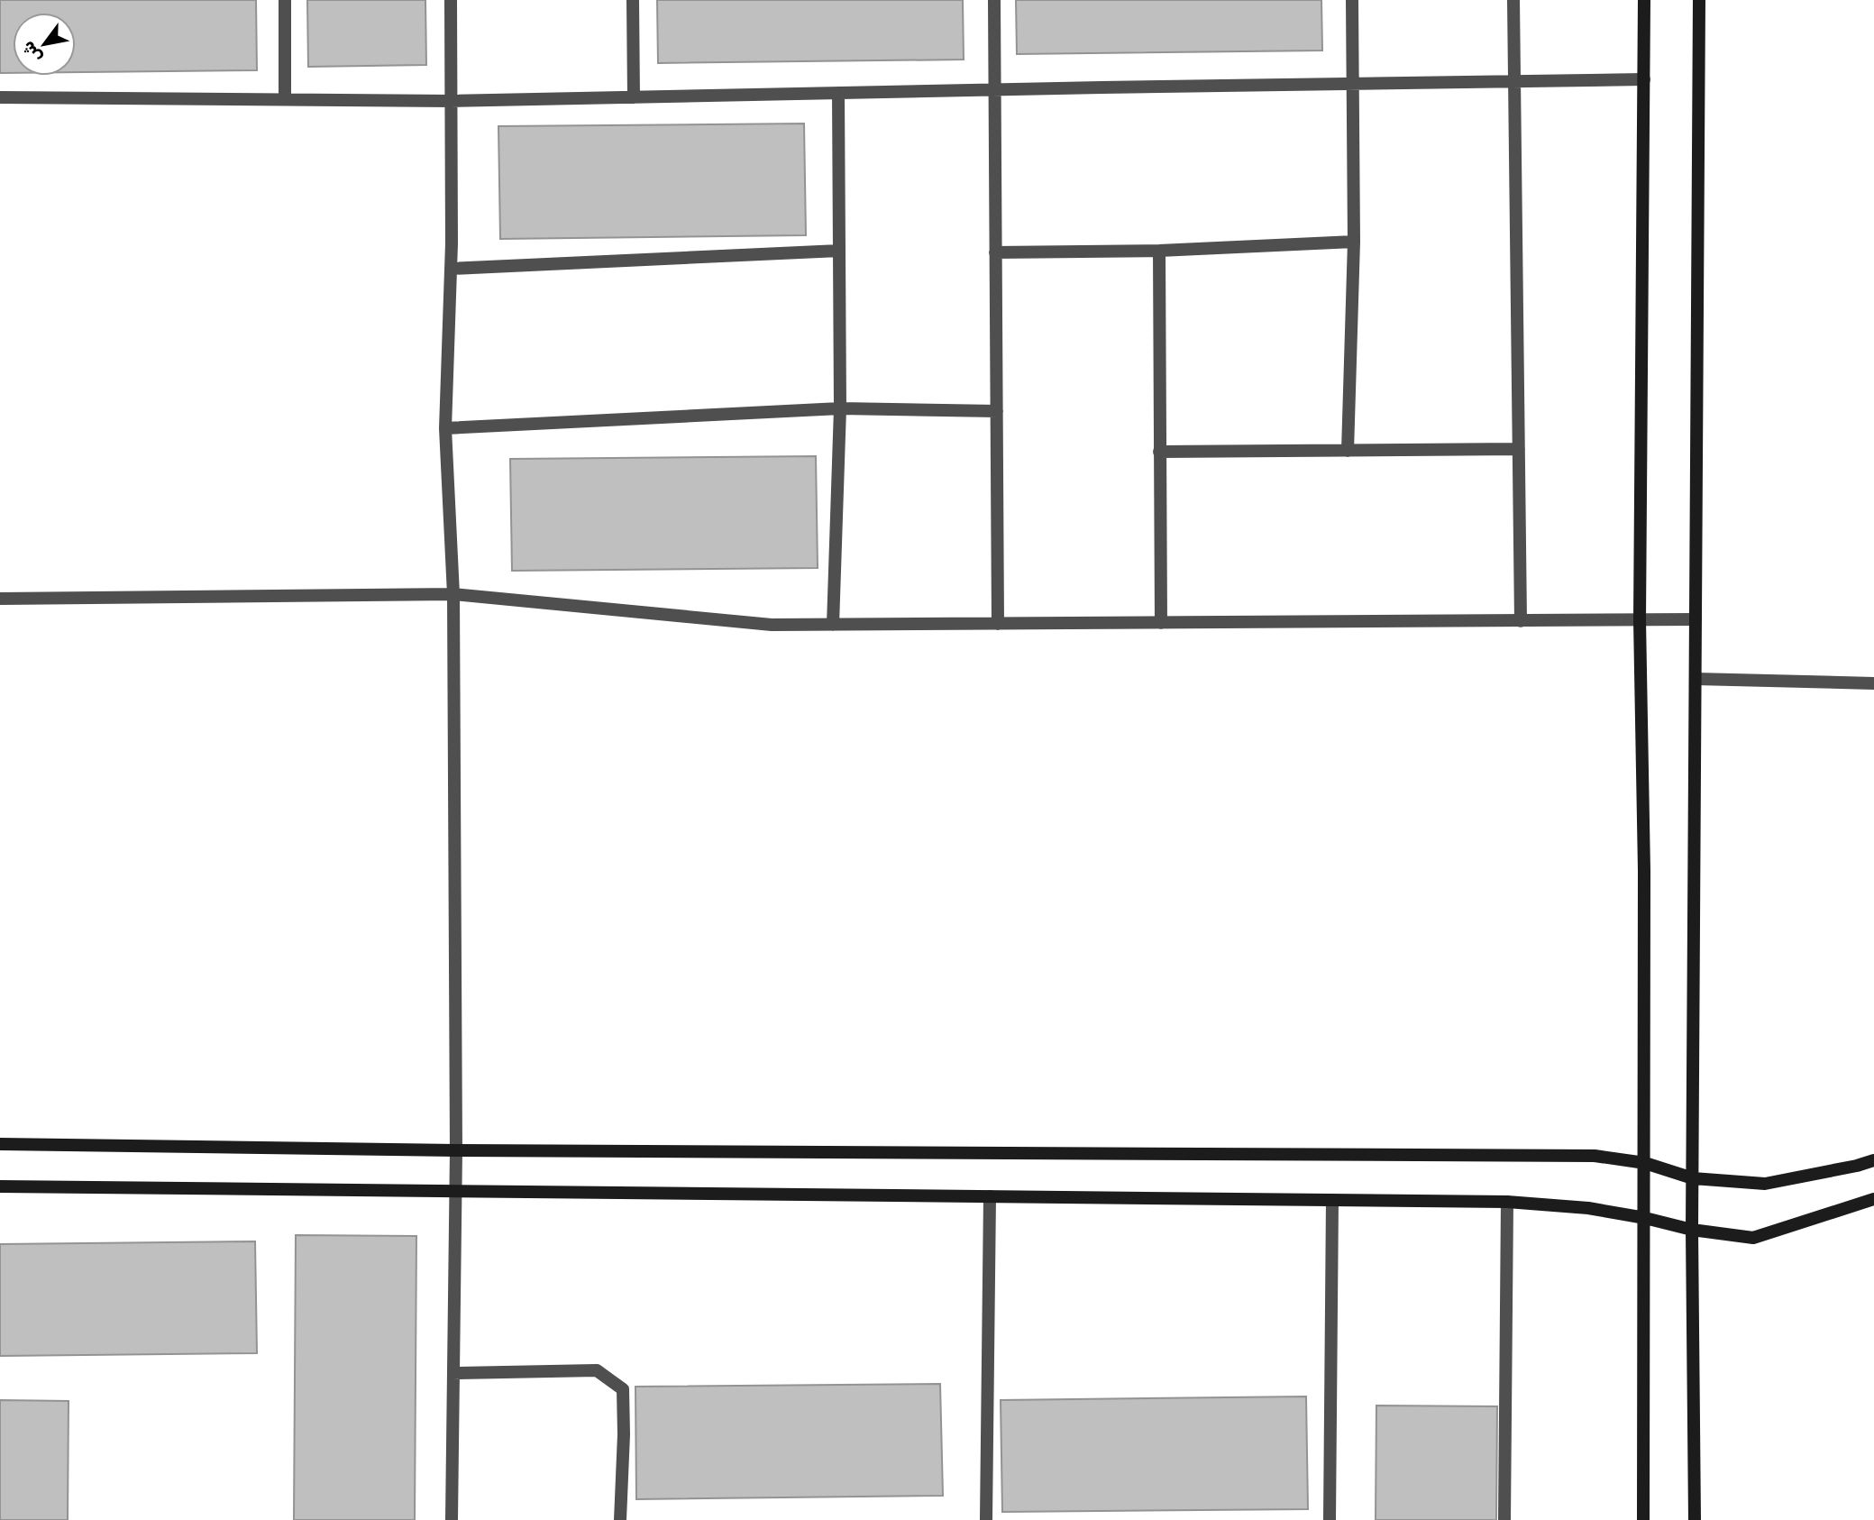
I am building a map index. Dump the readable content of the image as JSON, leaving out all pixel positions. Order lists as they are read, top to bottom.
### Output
{
  "north": "bottom left"
}
